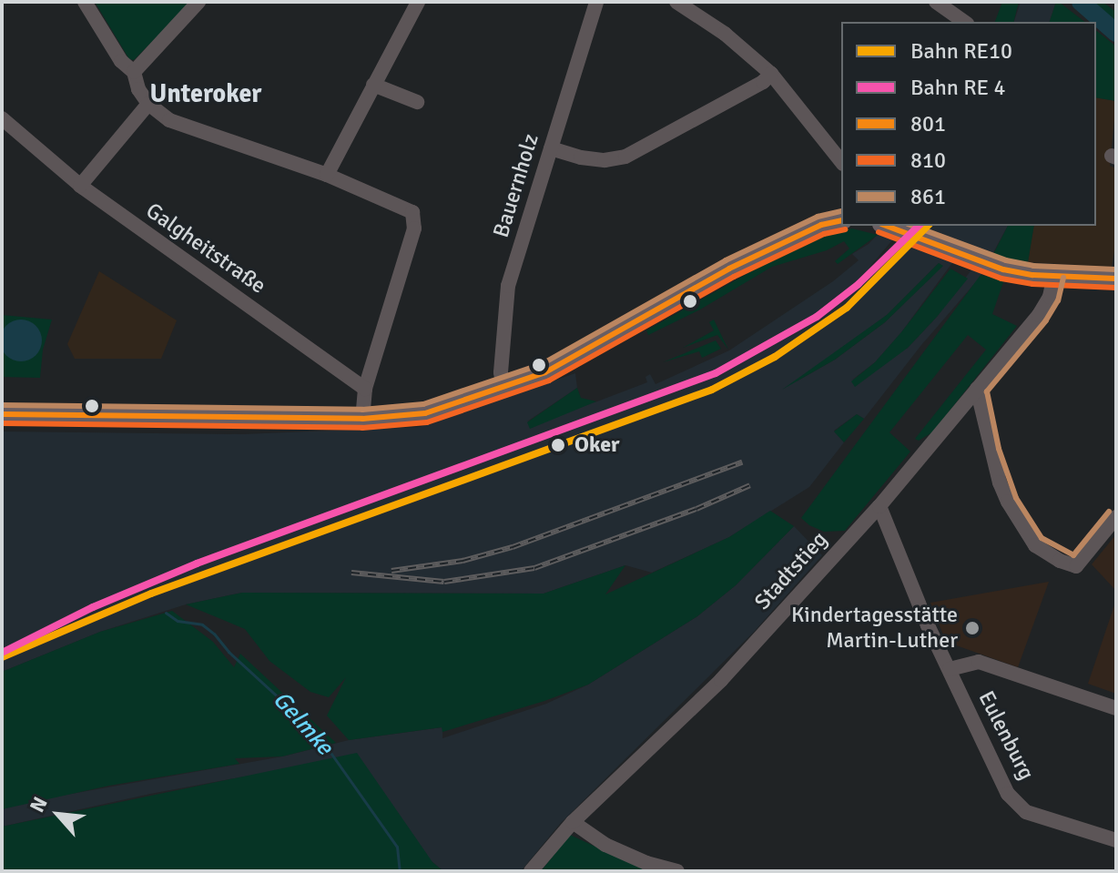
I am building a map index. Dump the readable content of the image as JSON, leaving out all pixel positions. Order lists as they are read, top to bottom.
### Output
{
  "streets": {
    "street": [
      "Bauernholz",
      "Galgheitstraße",
      "Stadtstieg",
      "Eulenburg"
    ]
  },
  "crossings": [
    ["Stadtstieg", "Eulenburg"]
  ],
  "districts": ["Unteroker"],
  "water": ["Gelmke"],
  "places": ["Oker", "Kindertagesstätte Martin-Luther"],
  "lines": [
    "transit line 861",
    "transit line 801",
    "rail line RE10",
    "transit line 810"
  ],
  "legend": [
    "Bahn RE10",
    "Bahn RE 4",
    "801",
    "810",
    "861"
  ],
  "north": "top left"
}
